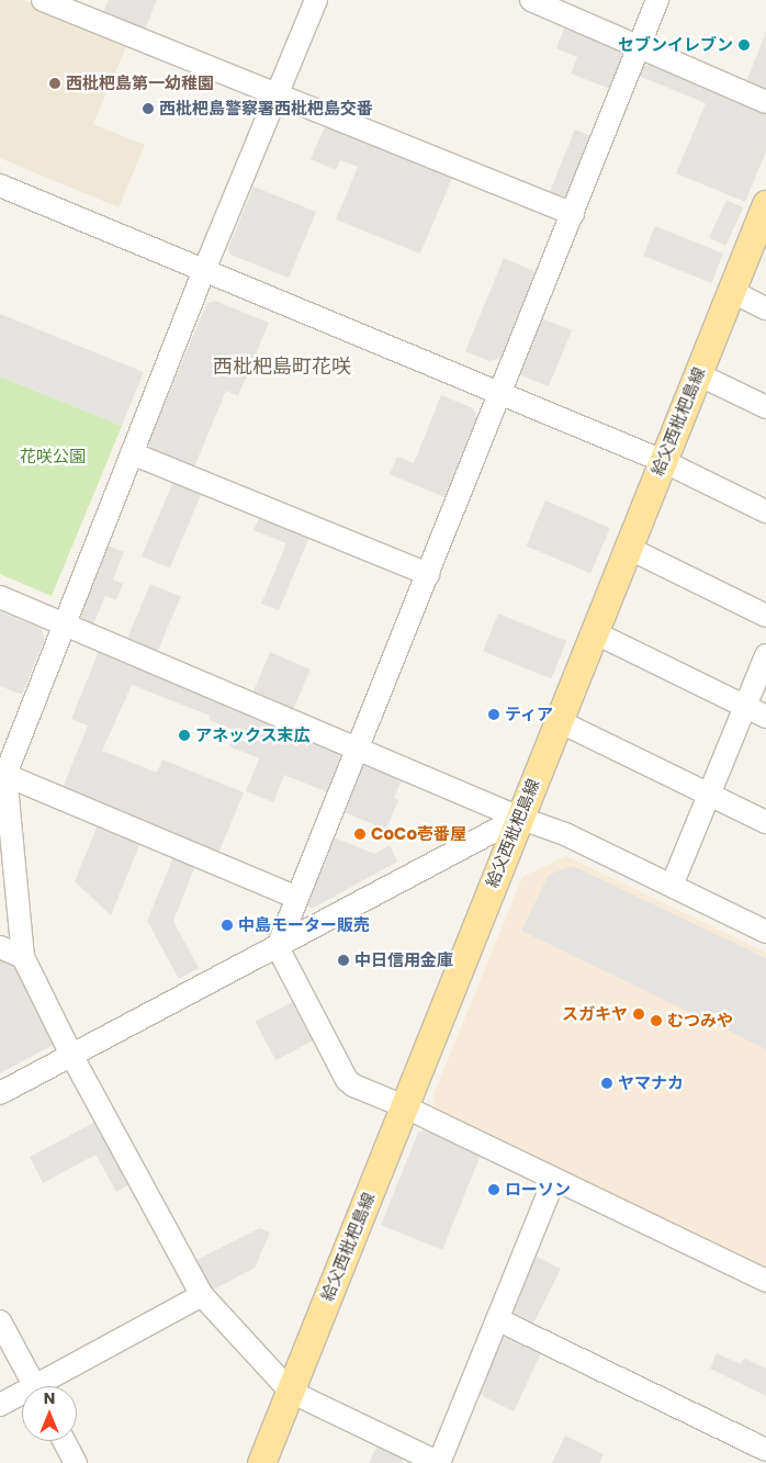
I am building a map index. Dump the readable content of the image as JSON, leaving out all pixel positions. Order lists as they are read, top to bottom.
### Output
{
  "streets": {
    "main road": ["給父西枇杷島線"]
  },
  "districts": ["西枇杷島町花咲"],
  "parks": ["花咲公園"],
  "places": [
    "セブンイレブン",
    "西枇杷島第一幼稚園",
    "西枇杷島警察署西枇杷島交番",
    "ティア",
    "アネックス末広",
    "CoCo壱番屋",
    "中島モーター販売",
    "中日信用金庫",
    "スガキヤ",
    "むつみや",
    "ヤマナカ",
    "ローソン"
  ],
  "north": "top"
}
